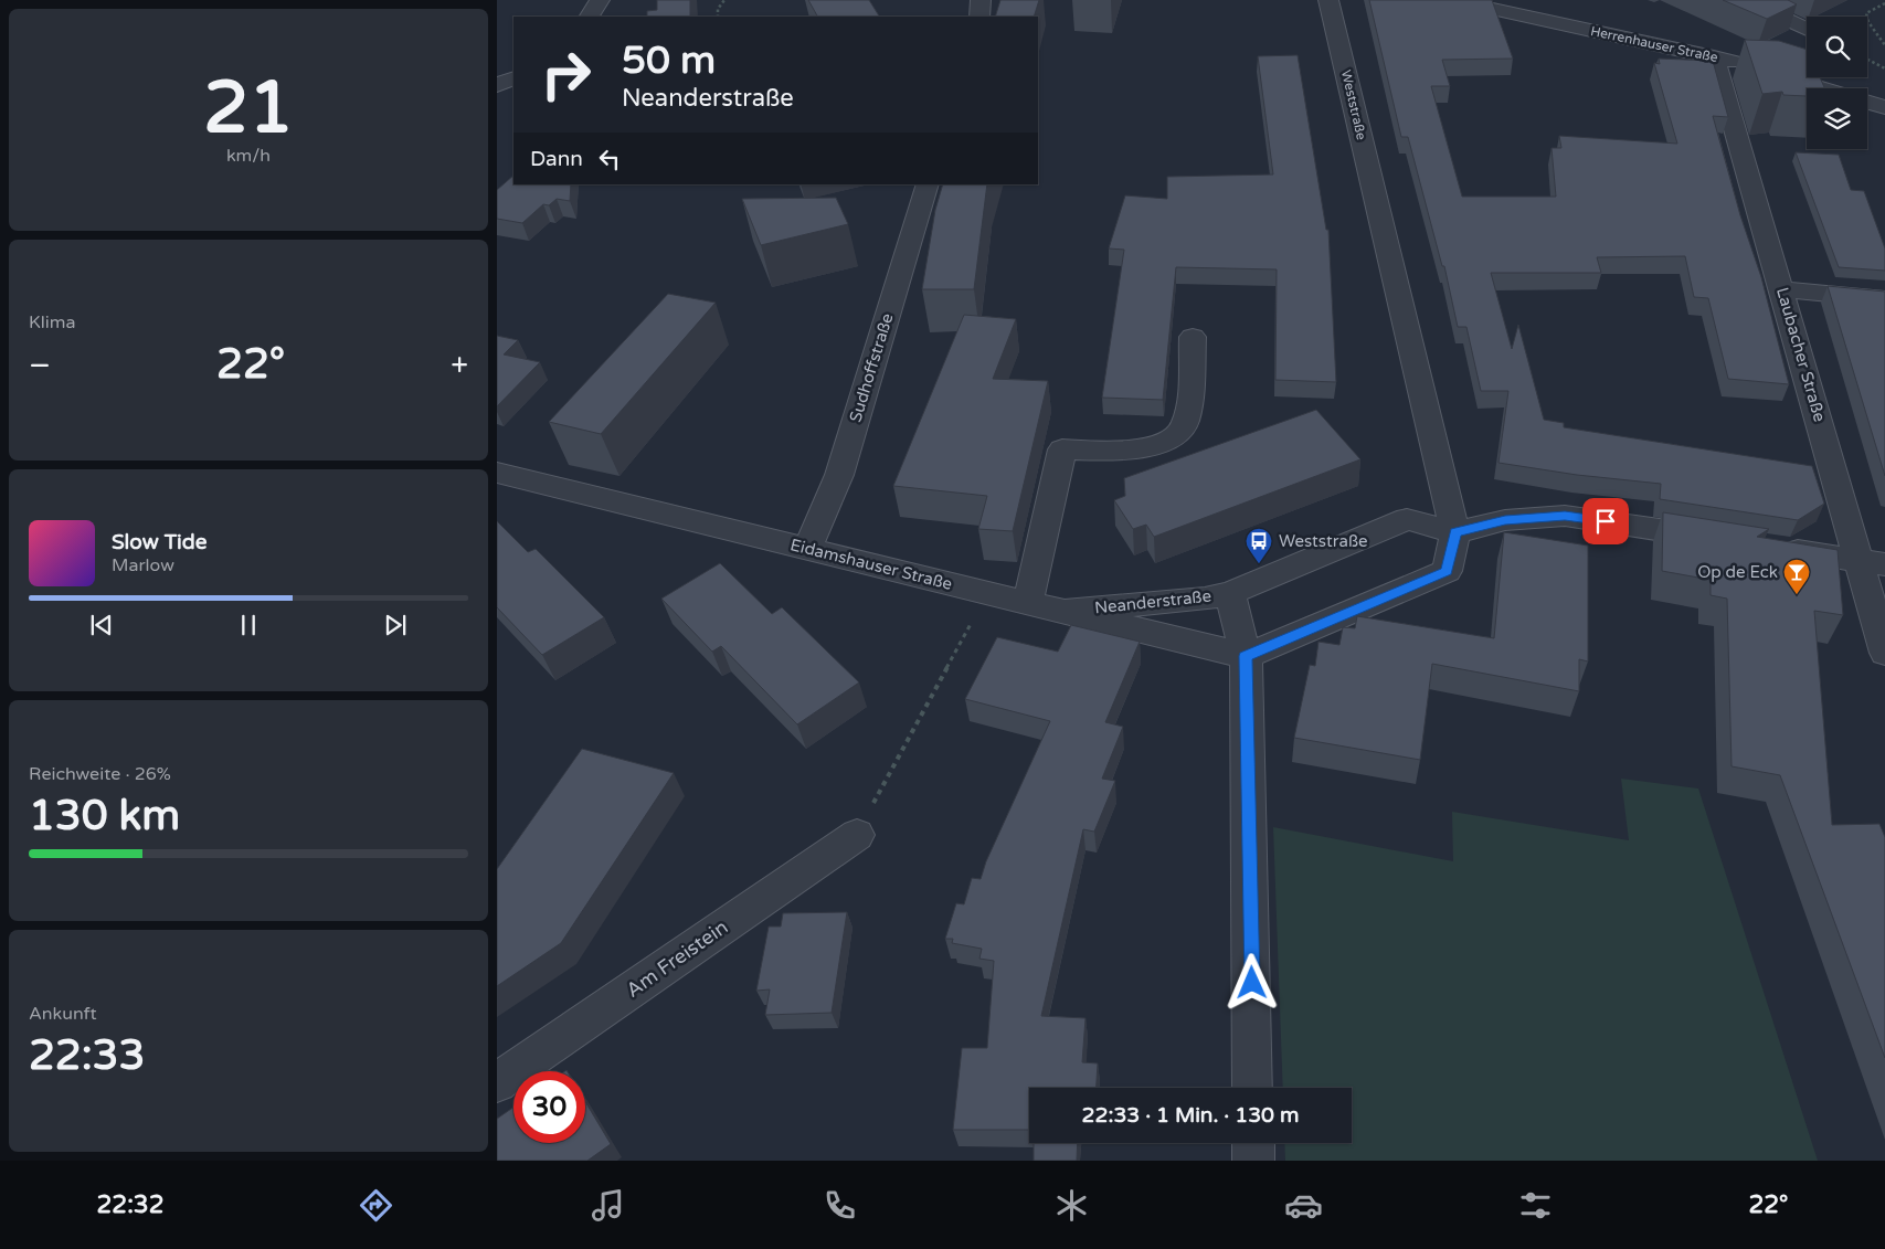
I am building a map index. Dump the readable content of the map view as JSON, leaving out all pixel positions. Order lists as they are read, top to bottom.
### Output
{
  "streets": {
    "street": [
      "Herrenhauser Straße",
      "Weststraße",
      "Laubacher Straße",
      "Sudhoffstraße",
      "Eidamshauser Straße",
      "Neanderstraße",
      "Am Freistein"
    ]
  },
  "crossings": [
    ["Herrenhauser Straße", "Laubacher Straße"],
    ["Weststraße", "Neanderstraße"],
    ["Sudhoffstraße", "Eidamshauser Straße"],
    ["Eidamshauser Straße", "Neanderstraße"]
  ],
  "places": {
    "bus stop": ["Weststraße"],
    "bar": ["Op de Eck"]
  },
  "page": {
    "tile": [
      ["21", "km/h"],
      "Klima",
      ["Reichweite · 26%", "130 km"],
      ["Ankunft", "22:33"]
    ],
    "turn": ["50 m", "Neanderstraße"],
    "then": "Dann",
    "heat": ["−", "22°", "+"],
    "song": ["Slow Tide", "Marlow"],
    "limit": "30",
    "trip": "22:33 · 1 Min. · 130 m",
    "tabs": ["22:32", "22°"]
  }
}
